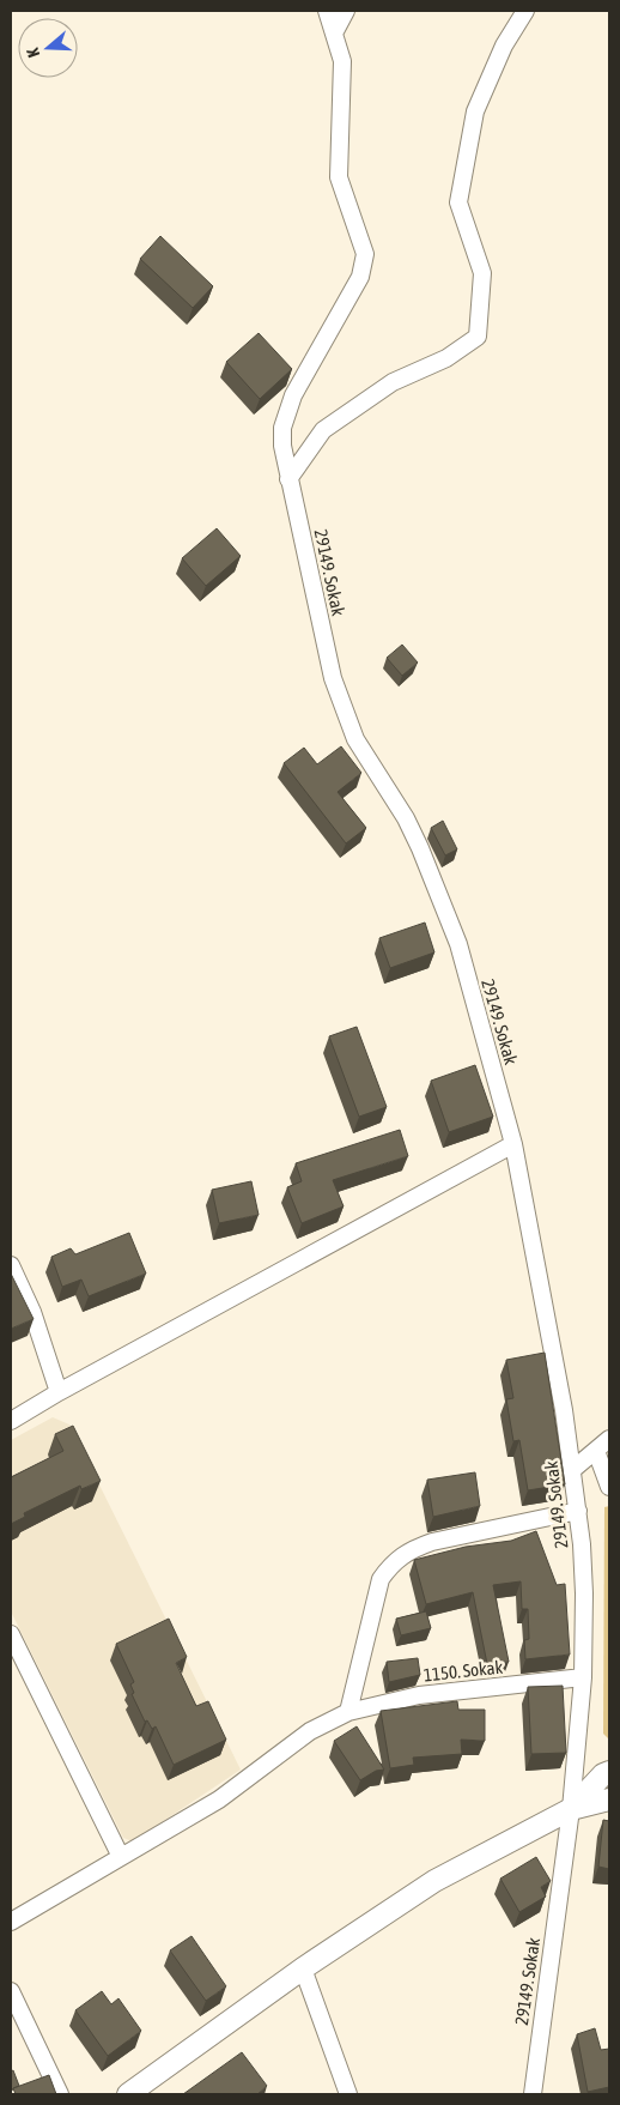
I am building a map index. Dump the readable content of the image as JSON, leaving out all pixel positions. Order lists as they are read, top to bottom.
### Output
{
  "streets": {
    "street": ["29149. Sokak", "1150. Sokak"]
  },
  "crossings": [
    ["29149. Sokak", "1150. Sokak"]
  ],
  "north": "left"
}
